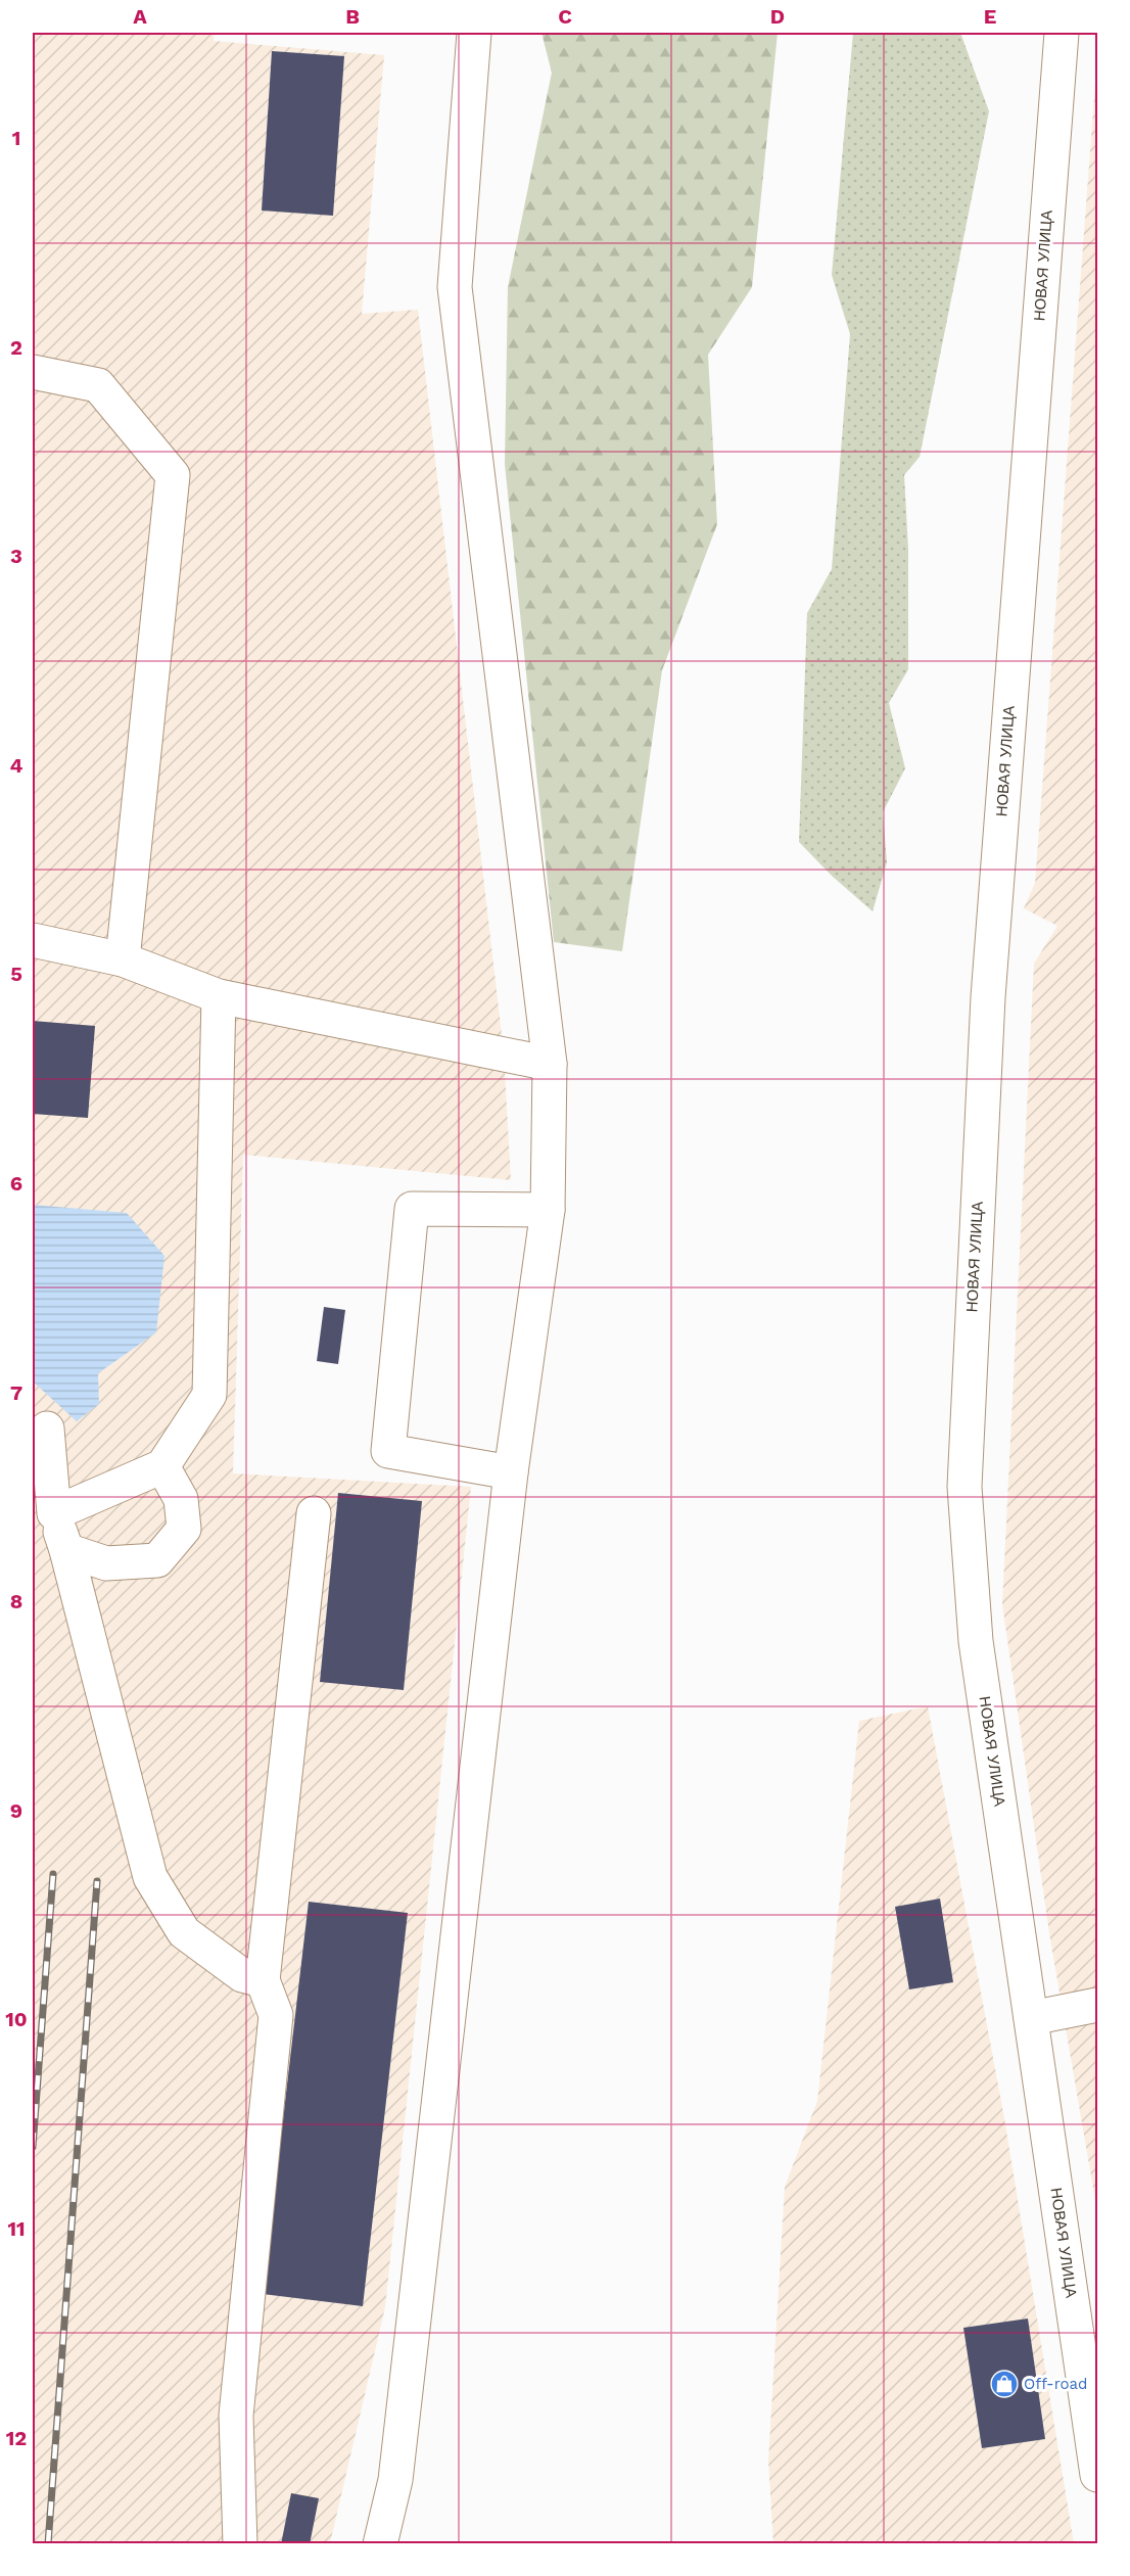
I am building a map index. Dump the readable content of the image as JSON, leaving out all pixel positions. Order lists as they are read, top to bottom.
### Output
{
  "streets": {
    "street": ["НОВАЯ УЛИЦА"]
  },
  "places": {
    "shop": ["Off-road"]
  },
  "grid": {
    "columns": [
      "A",
      "B",
      "C",
      "D",
      "E"
    ],
    "rows": [
      "1",
      "2",
      "3",
      "4",
      "5",
      "6",
      "7",
      "8",
      "9",
      "10",
      "11",
      "12"
    ]
  }
}
